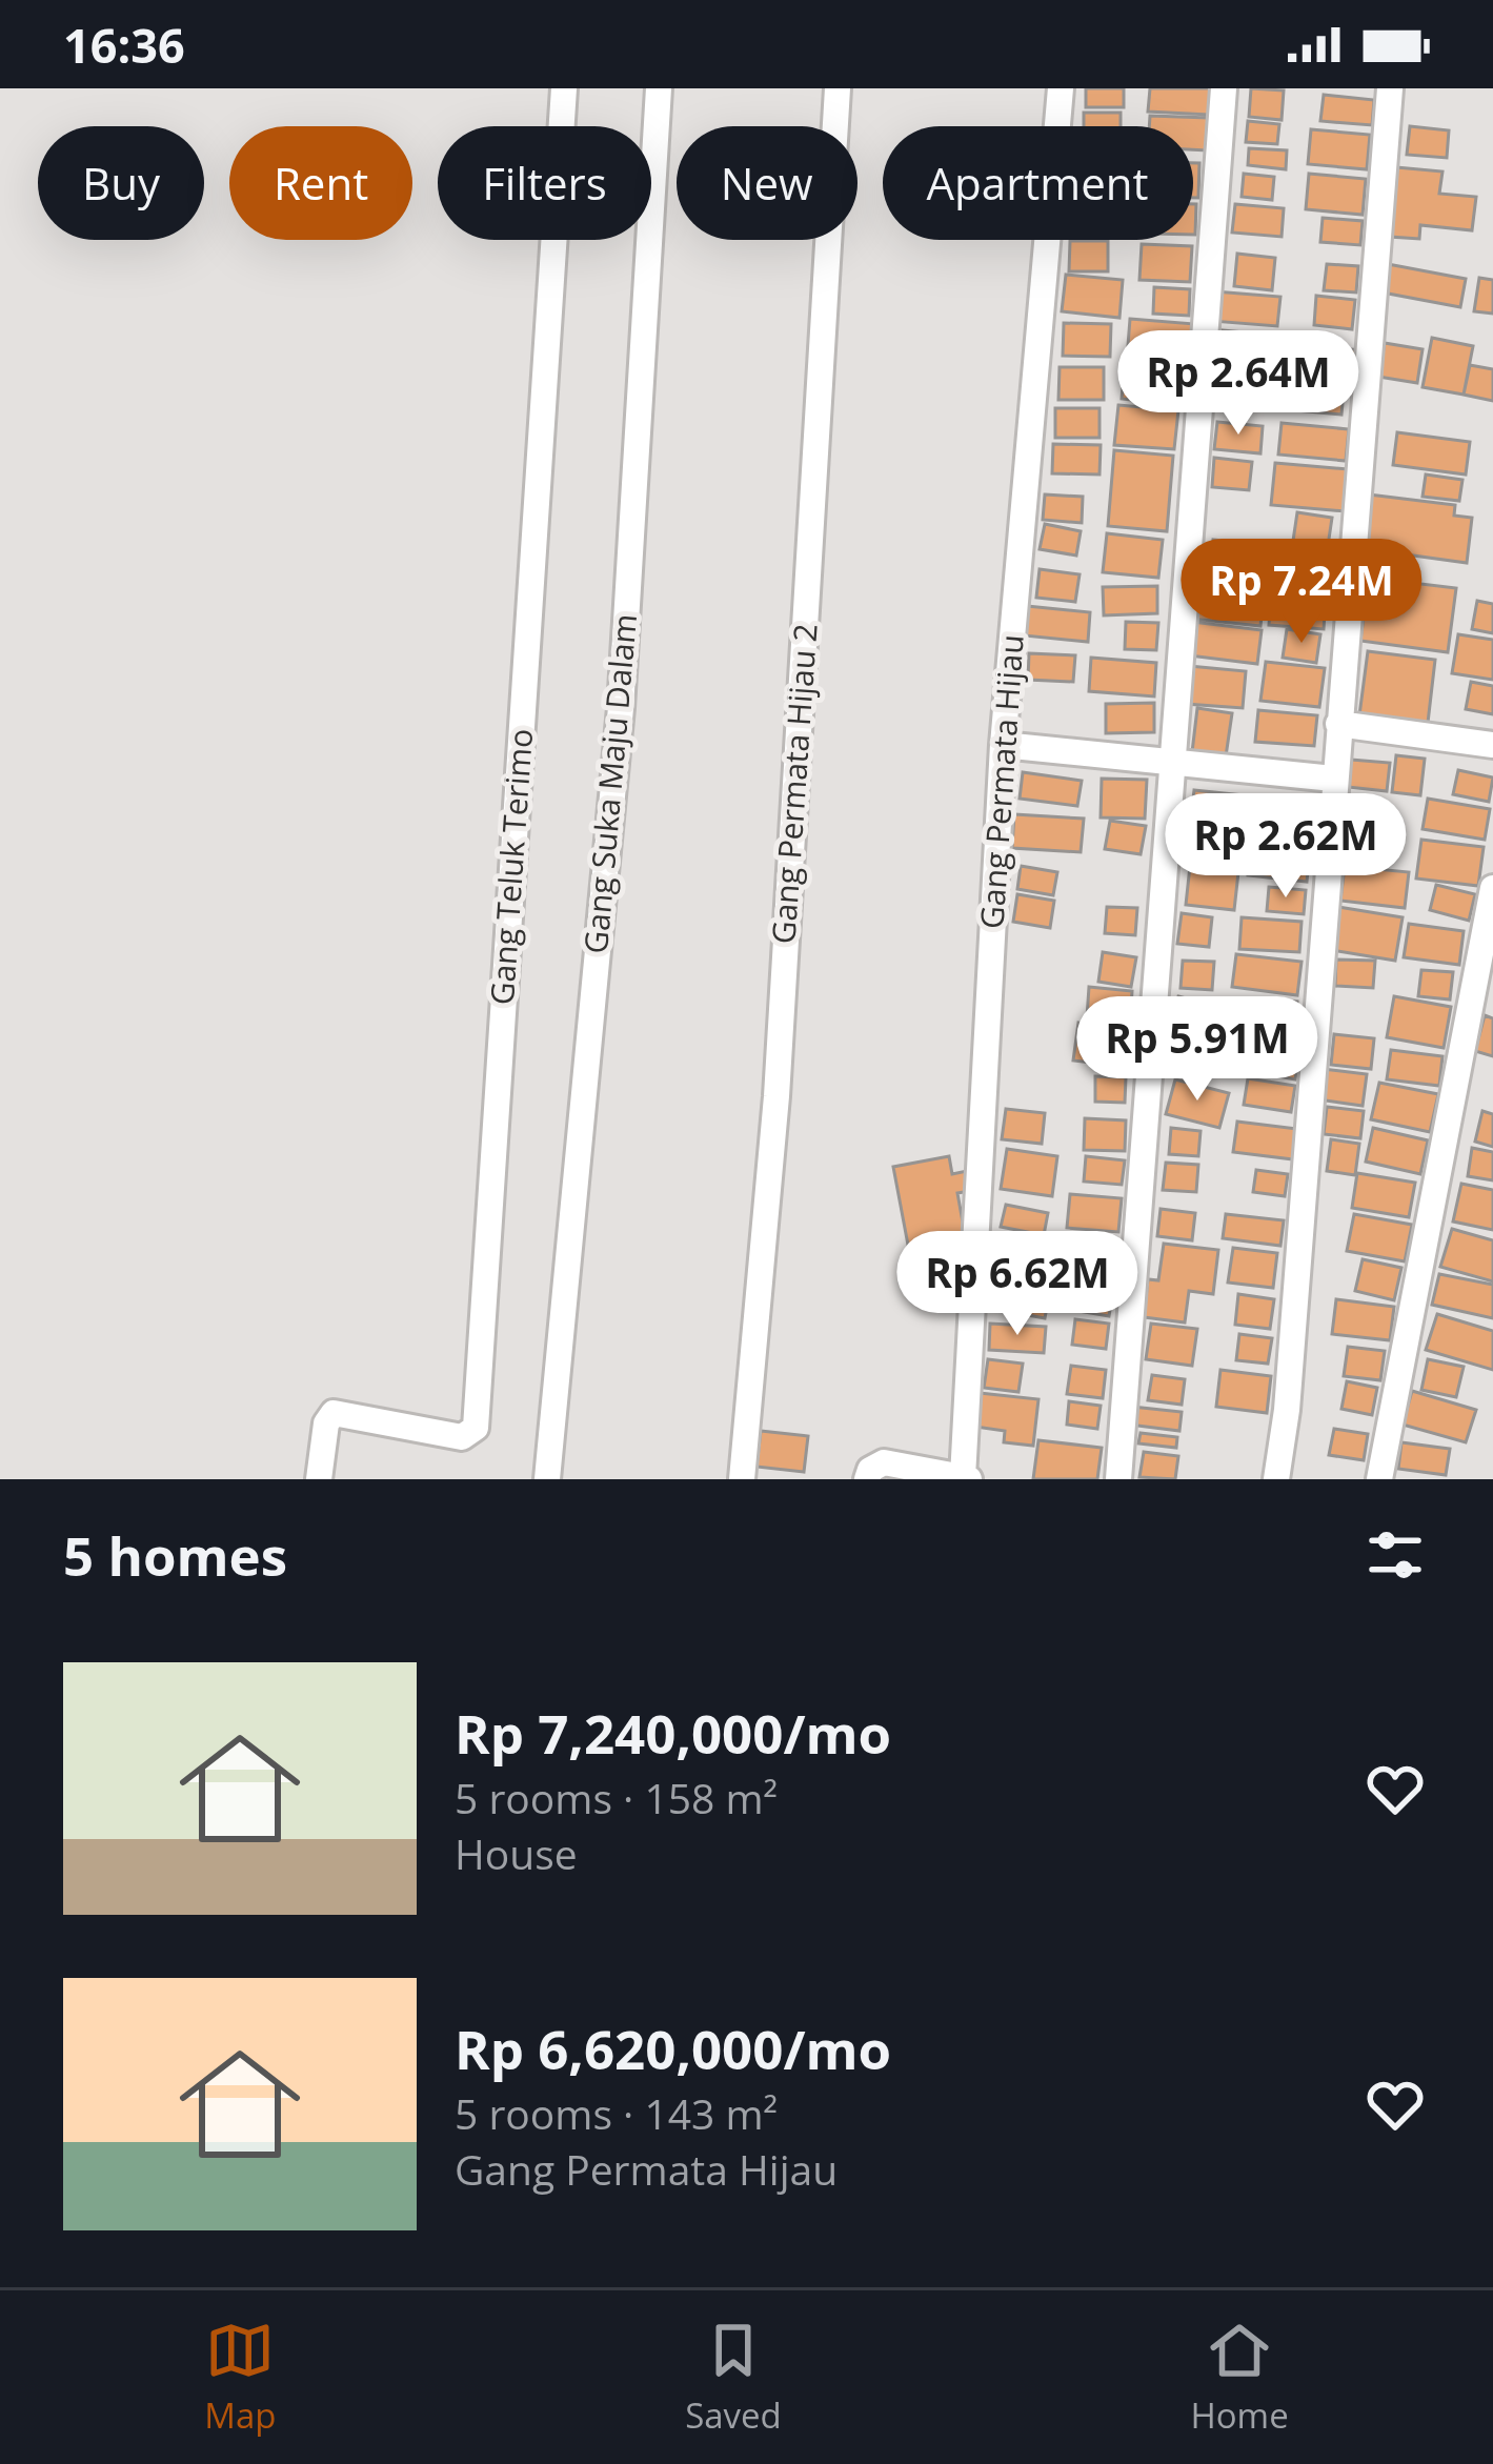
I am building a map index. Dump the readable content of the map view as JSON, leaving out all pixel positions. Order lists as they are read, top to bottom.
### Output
{
  "streets": {
    "street": [
      "Gang Permata Hijau",
      "Gang Suka Maju Dalam",
      "Gang Permata Hijau 2",
      "Gang Teluk Terimo"
    ]
  },
  "page": {
    "status": "16:36",
    "chip": [
      "Buy",
      "Rent",
      "Filters",
      "New",
      "Apartment"
    ],
    "price": [
      "Rp 2.64M",
      "Rp 7.24M",
      "Rp 2.62M",
      "Rp 5.91M",
      "Rp 6.62M"
    ],
    "heading": "5 homes",
    "list": [
      {
        "name": "Rp 7,240,000/mo",
        "note": "5 rooms · 158 m² · House"
      },
      {
        "name": "Rp 6,620,000/mo",
        "note": "5 rooms · 143 m² · Gang Permata Hijau"
      }
    ],
    "tabs": ["Map", "Saved", "Home"]
  }
}
